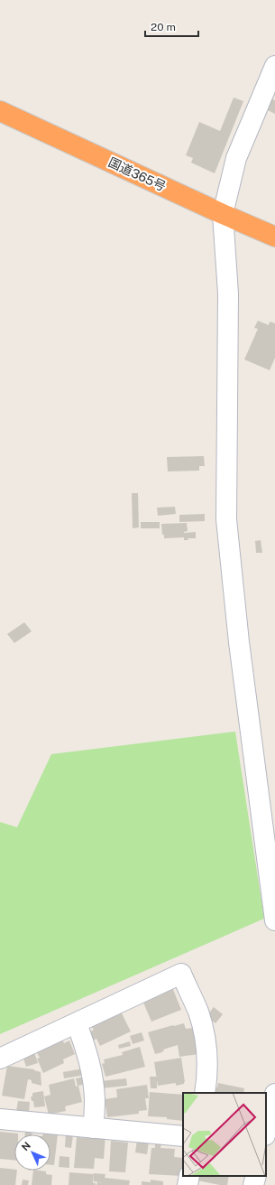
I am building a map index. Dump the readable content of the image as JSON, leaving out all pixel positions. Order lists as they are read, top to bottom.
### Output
{
  "streets": {
    "highway": ["国道365号"]
  },
  "scale_bar": "20 m",
  "north": "top left"
}
